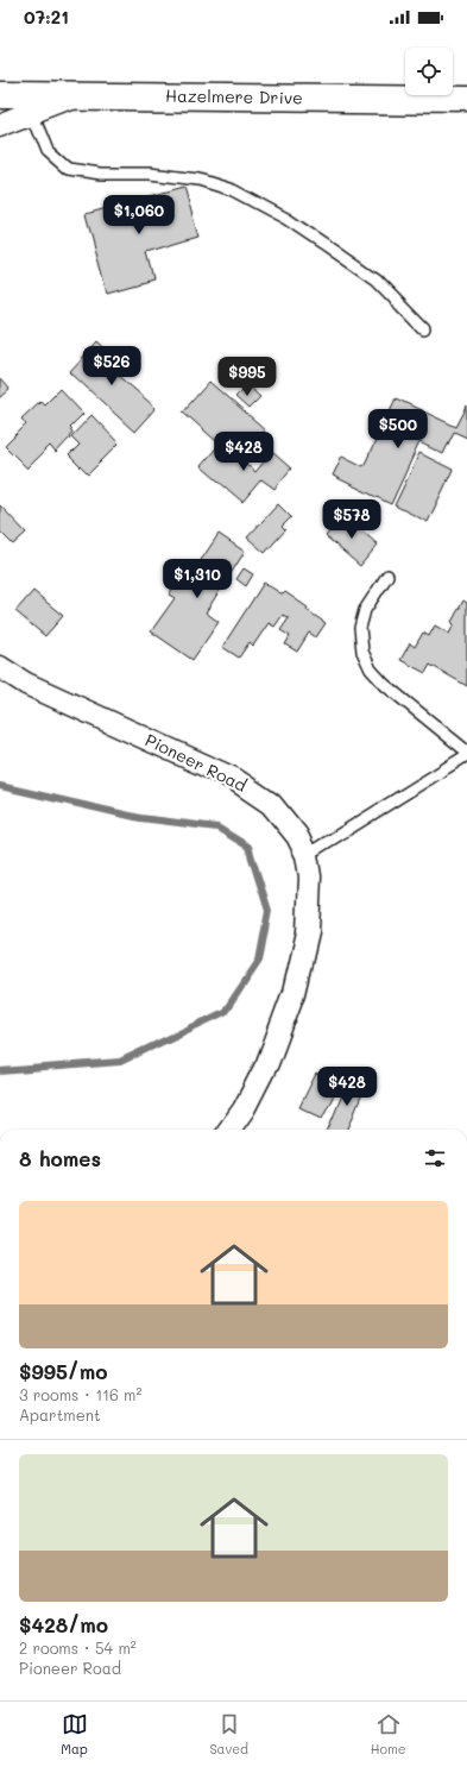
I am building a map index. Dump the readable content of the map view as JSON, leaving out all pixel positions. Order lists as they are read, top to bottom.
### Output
{
  "streets": {
    "street": ["Hazelmere Drive", "Pioneer Road"]
  },
  "page": {
    "status": "07:21",
    "price": [
      "$1,060",
      "$526",
      "$995",
      "$500",
      "$428",
      "$578",
      "$1,310",
      "$428"
    ],
    "heading": "8 homes",
    "list": [
      {
        "name": "$995/mo",
        "note": "3 rooms · 116 m² · Apartment"
      },
      {
        "name": "$428/mo",
        "note": "2 rooms · 54 m² · Pioneer Road"
      }
    ],
    "tabs": ["Map", "Saved", "Home"]
  }
}
